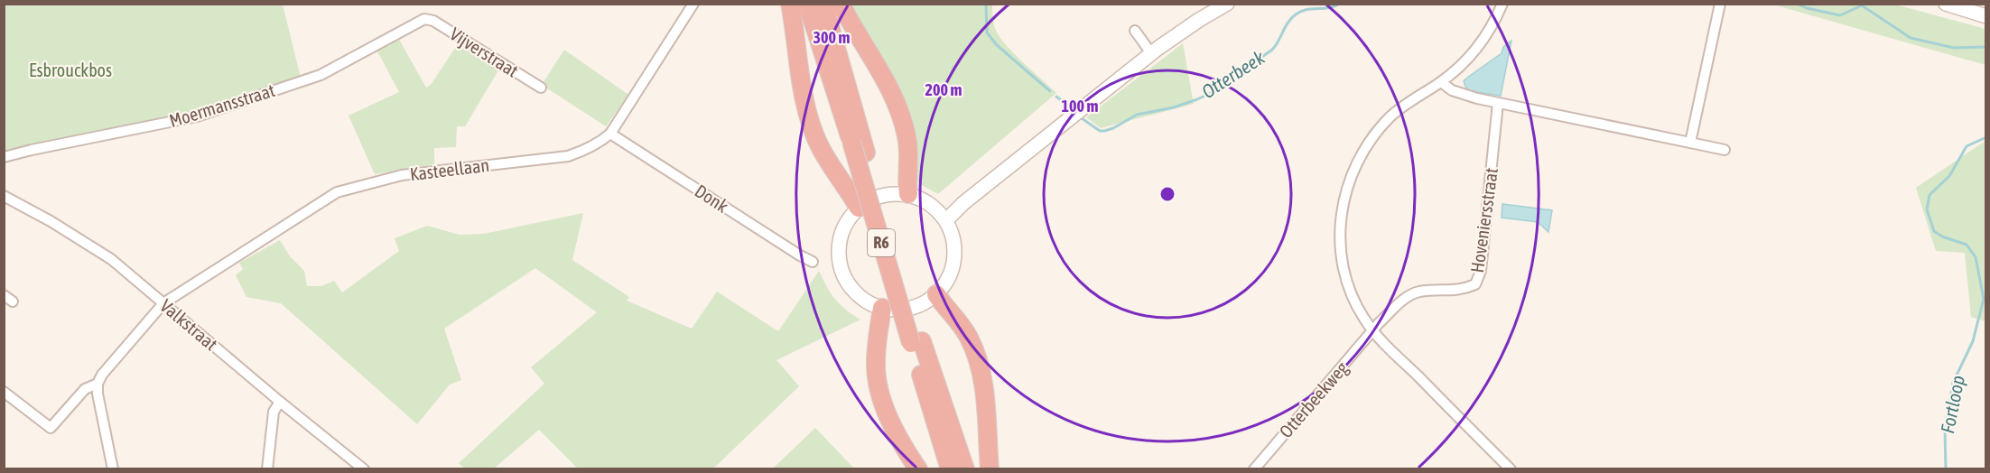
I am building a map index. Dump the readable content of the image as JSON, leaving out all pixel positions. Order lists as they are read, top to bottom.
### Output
{
  "streets": {
    "highway": ["R6"],
    "street": [
      "Vijverstraat",
      "Moermansstraat",
      "Kasteellaan",
      "Donk",
      "Hoveniersstraat",
      "Valkstraat",
      "Otterbeekweg"
    ]
  },
  "crossings": [
    ["Vijverstraat", "Moermansstraat"],
    ["Kasteellaan", "Donk"],
    ["Kasteellaan", "Valkstraat"],
    ["Hoveniersstraat", "Otterbeekweg"]
  ],
  "water": ["Otterbeek", "Fortloop"],
  "parks": ["Esbrouckbos"],
  "rings": ["300 m", "200 m", "100 m"]
}
